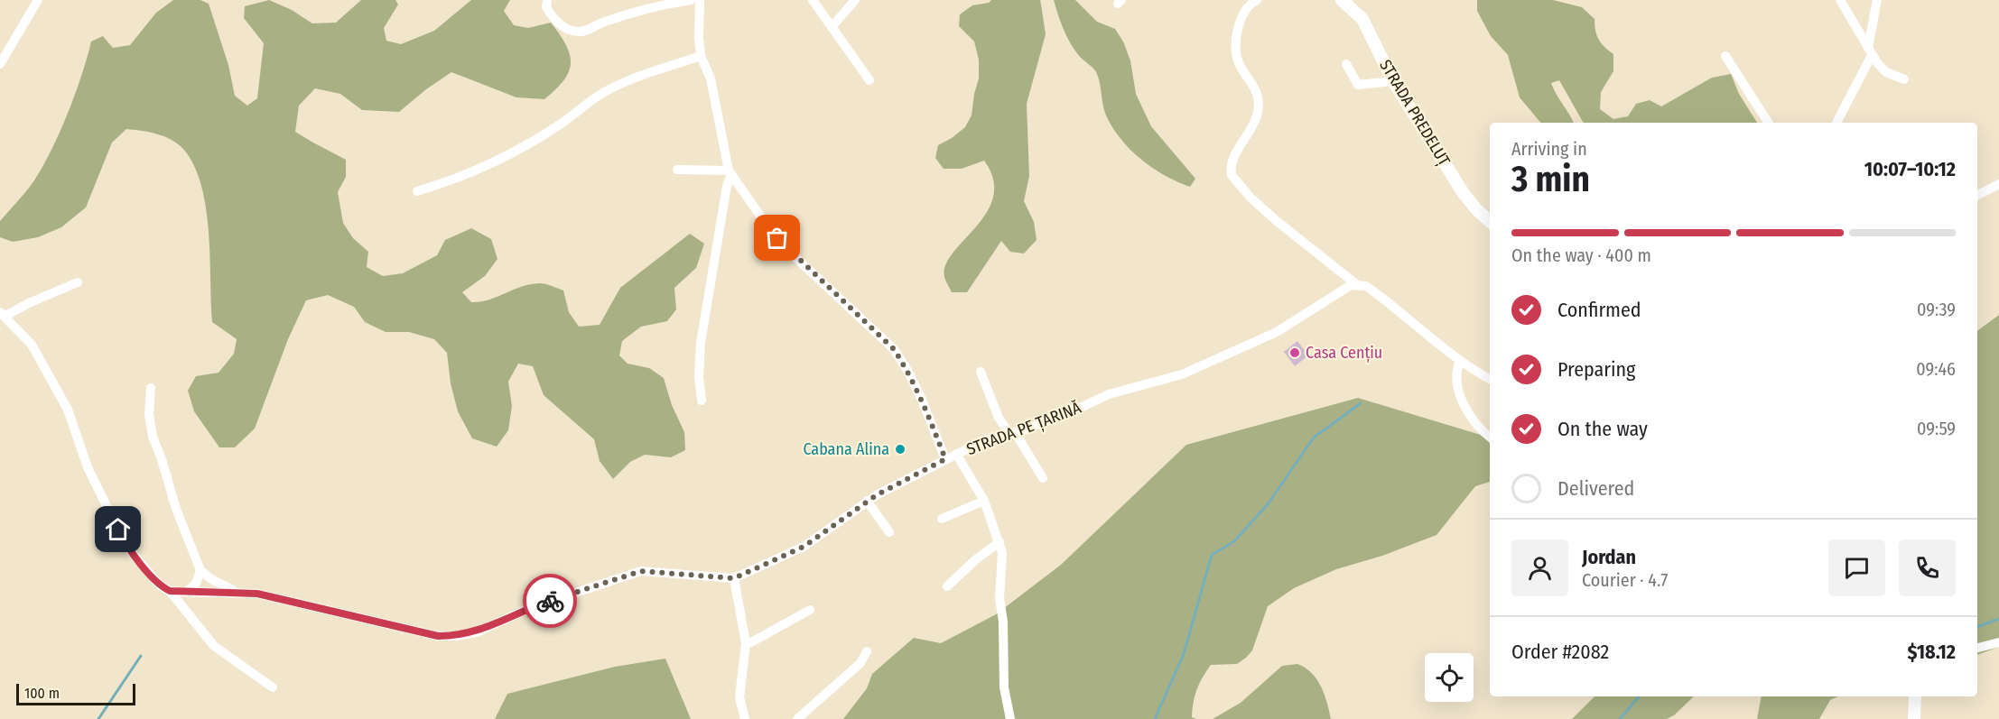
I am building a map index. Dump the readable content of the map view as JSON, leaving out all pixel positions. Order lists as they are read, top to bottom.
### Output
{
  "streets": {
    "main road": ["STRADA PREDELUȚ"],
    "street": ["STRADA PE ȚARINĂ"]
  },
  "places": ["Casa Cențiu", "Cabana Alina"],
  "scale_bar": "100 m",
  "page": {
    "heading": ["3 min", "Arriving in", "10:07–10:12"],
    "panel": [
      "Jordan",
      "Courier · 4.7",
      "Order #2082",
      "$18.12"
    ],
    "bar": "On the way · 400 m",
    "list": [
      ["Confirmed", "09:39"],
      ["Preparing", "09:46"],
      ["On the way", "09:59"],
      "Delivered"
    ],
    "scale": "100 m"
  }
}
